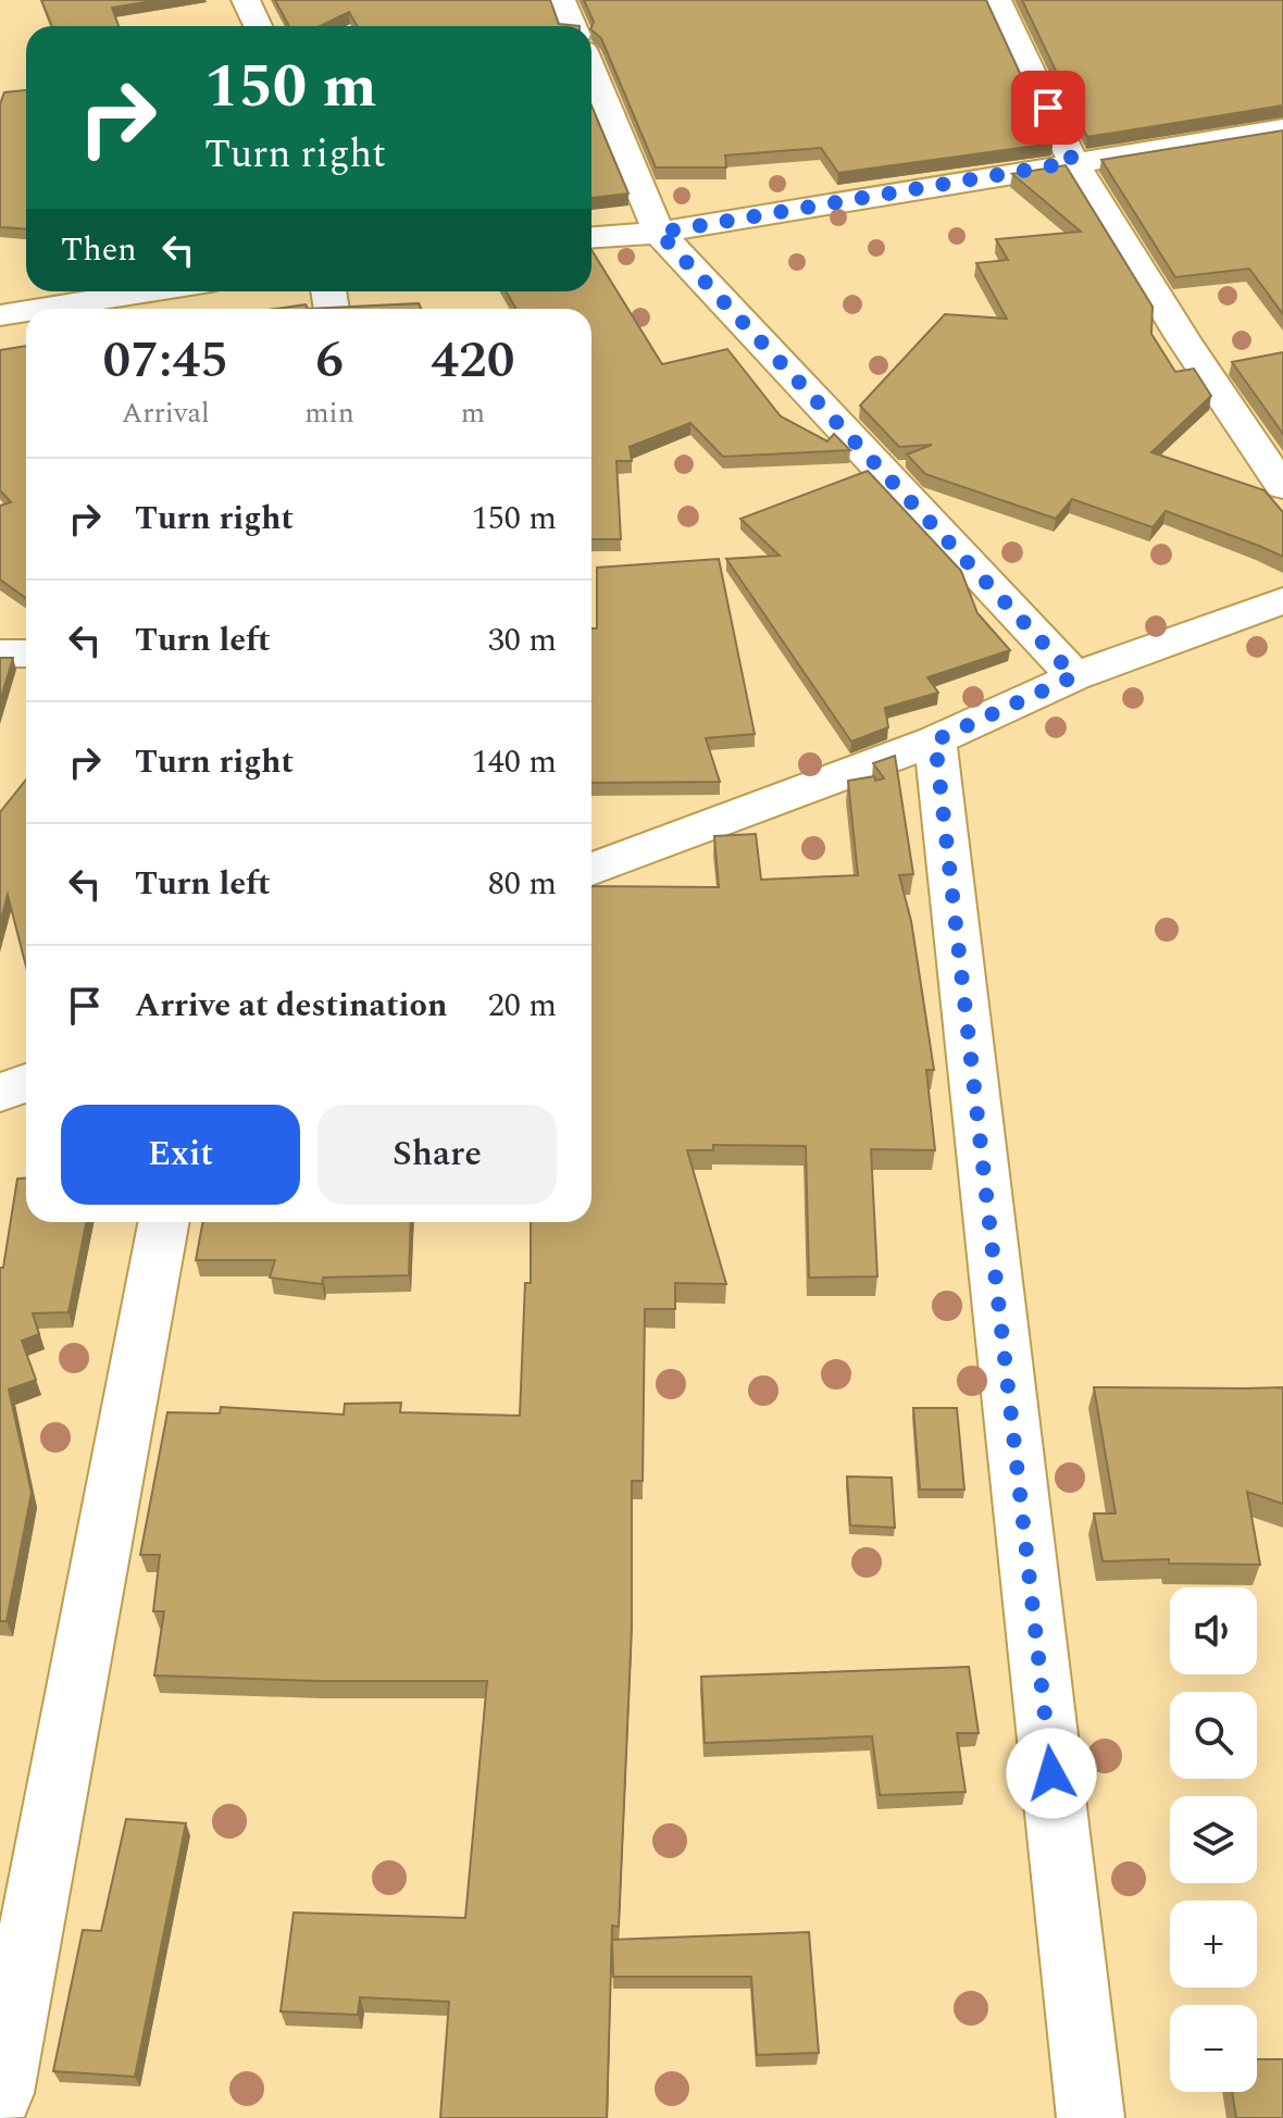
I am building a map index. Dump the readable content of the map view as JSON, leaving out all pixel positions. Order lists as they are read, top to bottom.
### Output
{
  "page": {
    "turn": ["150 m", "Turn right"],
    "then": "Then",
    "eta": [
      "07:45",
      "Arrival",
      "6",
      "min",
      "420",
      "m"
    ],
    "list": [
      {
        "name": "Turn right",
        "value": "150 m"
      },
      {
        "name": "Turn left",
        "value": "30 m"
      },
      {
        "name": "Turn right",
        "value": "140 m"
      },
      {
        "name": "Turn left",
        "value": "80 m"
      },
      {
        "name": "Arrive at destination",
        "value": "20 m"
      }
    ],
    "buttons": ["Exit", "Share"],
    "map_buttons": ["+", "−"]
  }
}
